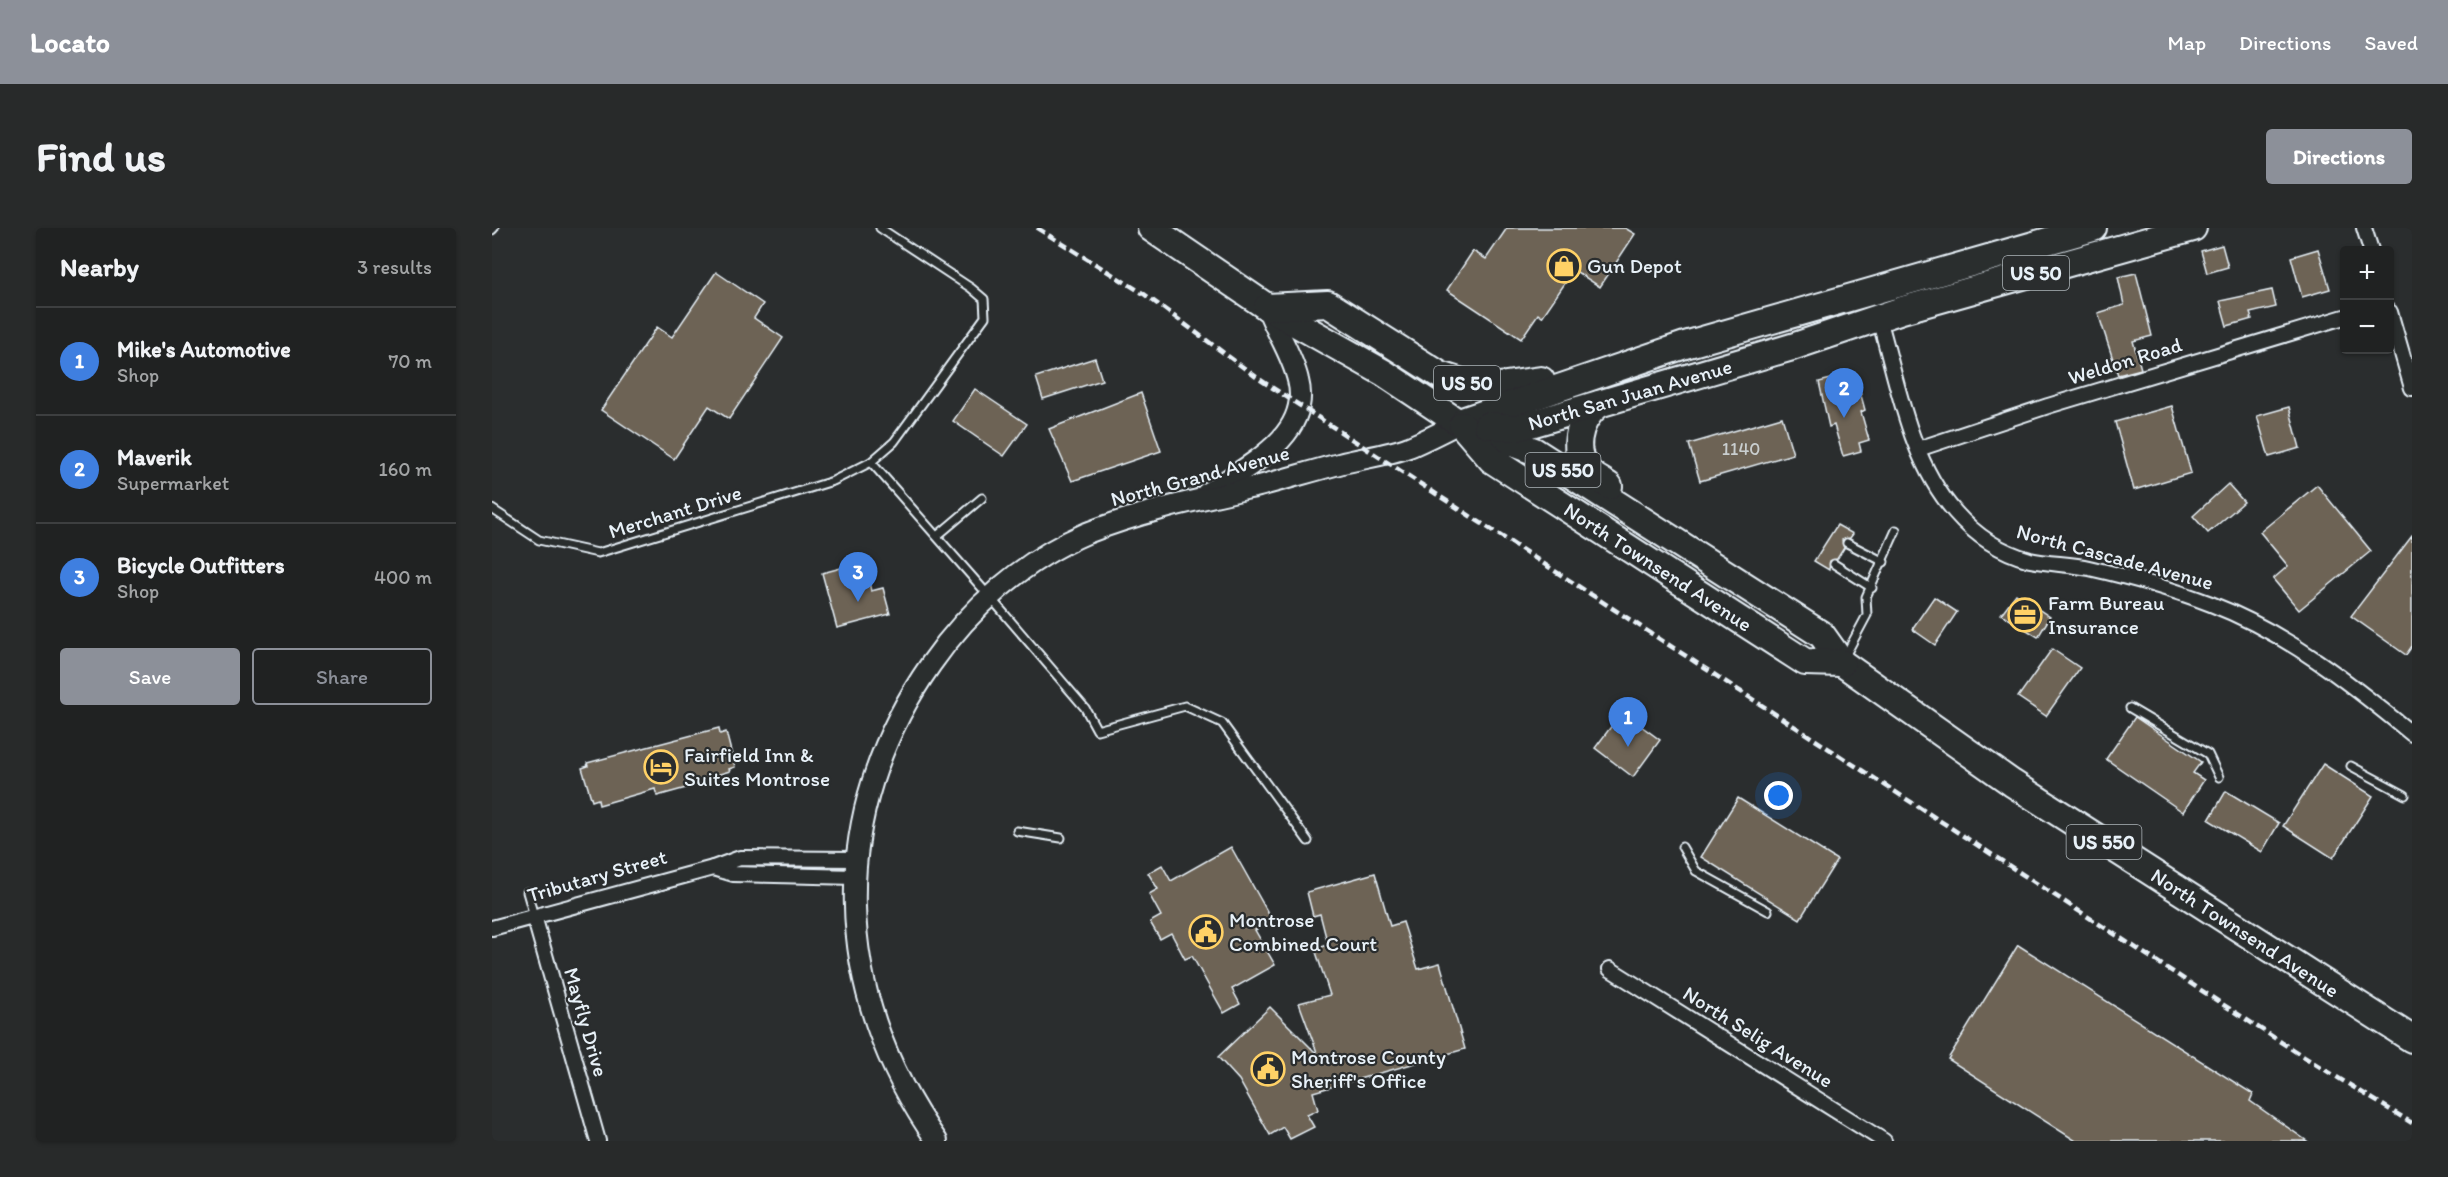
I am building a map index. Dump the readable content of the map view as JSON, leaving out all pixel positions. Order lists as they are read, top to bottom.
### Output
{
  "streets": {
    "highway": [
      "US 50",
      "North San Juan Avenue",
      "US 550",
      "North Townsend Avenue"
    ],
    "street": [
      "Weldon Road",
      "North Grand Avenue",
      "North Cascade Avenue",
      "Tributary Street",
      "Mayfly Drive",
      "North Selig Avenue"
    ],
    "lane": ["Merchant Drive"]
  },
  "crossings": [
    ["US 50", "North San Juan Avenue"],
    ["US 50", "North Townsend Avenue"],
    ["Weldon Road", "North Cascade Avenue"],
    ["North San Juan Avenue", "North Grand Avenue"],
    ["North San Juan Avenue", "North Cascade Avenue"],
    ["North San Juan Avenue", "North Townsend Avenue"],
    ["North Grand Avenue", "North Townsend Avenue"],
    ["North Grand Avenue", "Tributary Street"],
    ["Tributary Street", "Mayfly Drive"]
  ],
  "places": {
    "shop": ["Gun Depot"],
    "office": ["Farm Bureau Insurance"],
    "hotel": ["Fairfield Inn & Suites Montrose"],
    "public building": ["Montrose Combined Court", "Montrose County Sheriff's Office"]
  },
  "house_numbers": ["1140"],
  "page": {
    "header": "Locato",
    "nav": ["Map", "Directions", "Saved"],
    "buttons": [
      "Directions",
      ["Save", "Share"]
    ],
    "title": "Find us",
    "heading": ["Nearby", "3 results"],
    "map_buttons": ["+", "−"],
    "list": [
      {
        "mark": "1",
        "name": "Mike's Automotive",
        "note": "Shop",
        "value": "70 m"
      },
      {
        "mark": "2",
        "name": "Maverik",
        "note": "Supermarket",
        "value": "160 m"
      },
      {
        "mark": "3",
        "name": "Bicycle Outfitters",
        "note": "Shop",
        "value": "400 m"
      }
    ],
    "pins": ["2", "3", "1"]
  }
}
